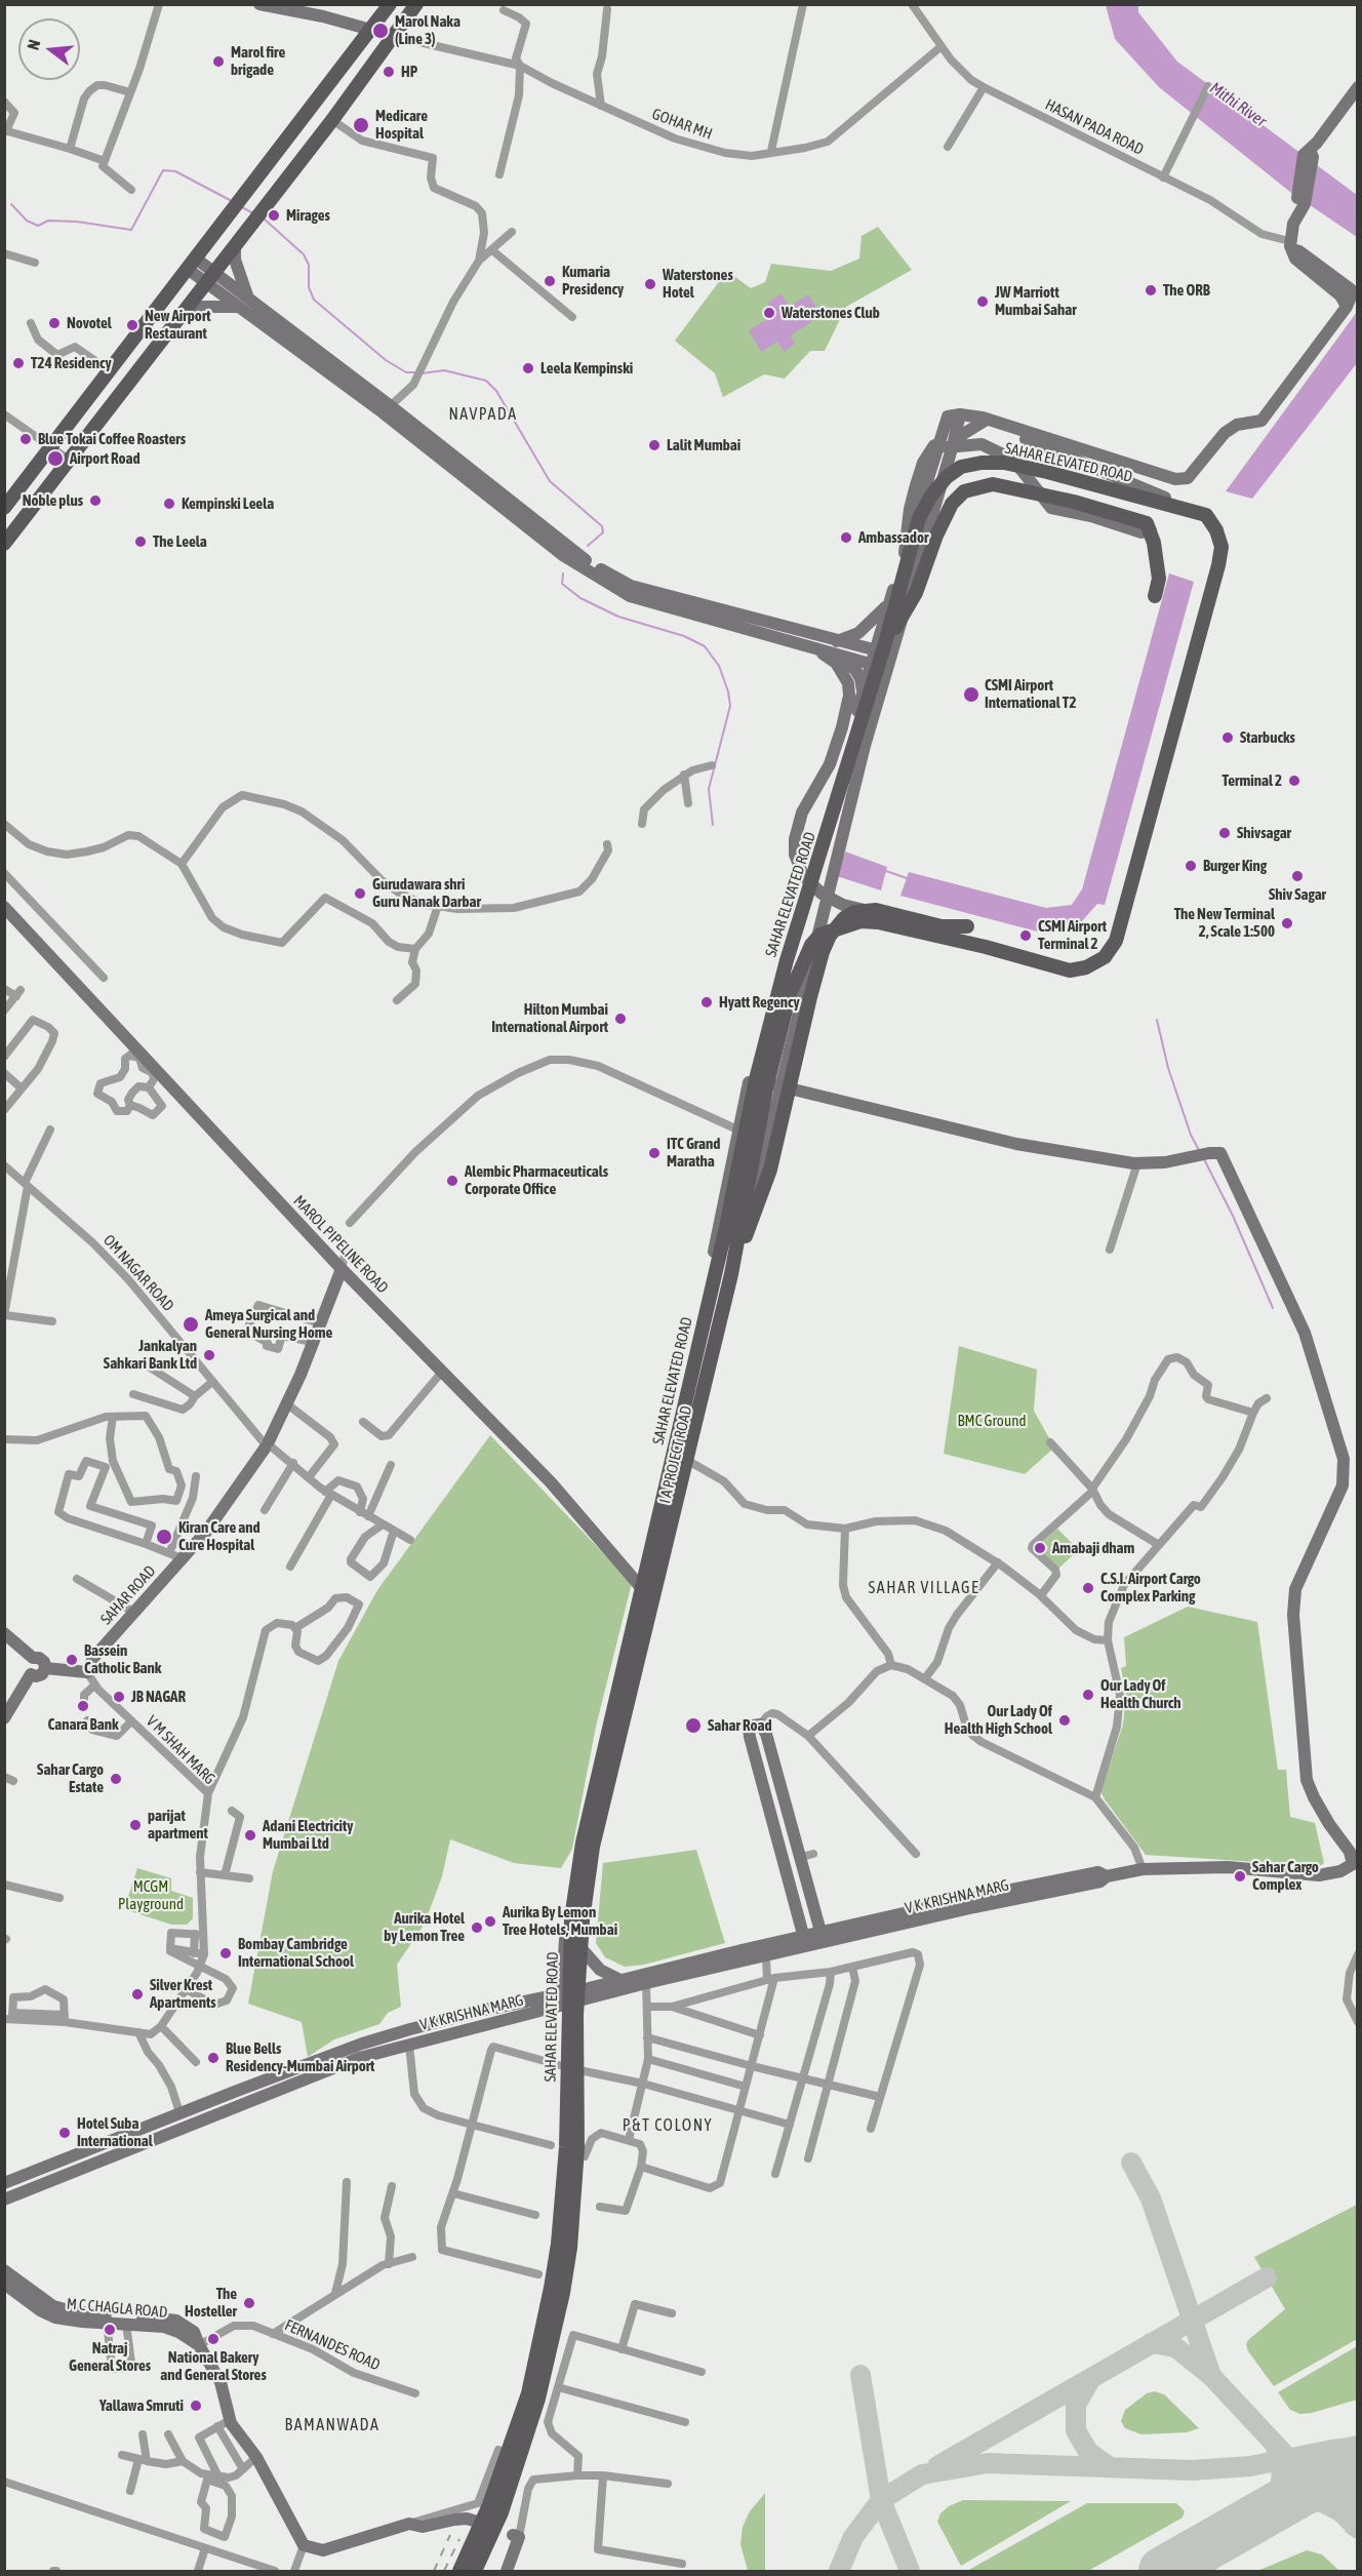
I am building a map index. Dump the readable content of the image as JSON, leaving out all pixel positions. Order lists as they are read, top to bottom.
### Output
{
  "streets": {
    "main road": [
      "SAHAR ELEVATED ROAD",
      "MAROL PIPELINE ROAD",
      "I A PROJECT ROAD",
      "SAHAR ROAD",
      "V K KRISHNA MARG",
      "M C CHAGLA ROAD"
    ],
    "street": [
      "GOHAR MH",
      "HASAN PADA ROAD",
      "OM NAGAR ROAD",
      "V M SHAH MARG",
      "FERNANDES ROAD"
    ]
  },
  "crossings": [
    ["GOHAR MH", "HASAN PADA ROAD"],
    ["SAHAR ELEVATED ROAD", "I A PROJECT ROAD"],
    ["MAROL PIPELINE ROAD", "I A PROJECT ROAD"],
    ["MAROL PIPELINE ROAD", "SAHAR ROAD"],
    ["OM NAGAR ROAD", "SAHAR ROAD"],
    ["I A PROJECT ROAD", "V K KRISHNA MARG"],
    ["SAHAR ROAD", "V M SHAH MARG"],
    ["M C CHAGLA ROAD", "FERNANDES ROAD"]
  ],
  "districts": [
    "NAVPADA",
    "SAHAR VILLAGE",
    "P&T COLONY",
    "BAMANWADA"
  ],
  "water": ["Mithi River"],
  "parks": ["BMC Ground", "MCGM Playground"],
  "places": [
    "Marol Naka (Line 3)",
    "Marol fire brigade",
    "HP",
    "Medicare Hospital",
    "Mirages",
    "Kumaria Presidency",
    "Waterstones Hotel",
    "The ORB",
    "JW Marriott Mumbai Sahar",
    "Waterstones Club",
    "Novotel",
    "New Airport Restaurant",
    "T24 Residency",
    "Leela Kempinski",
    "Blue Tokai Coffee Roasters",
    "Lalit Mumbai",
    "Airport Road",
    "Noble plus",
    "Kempinski Leela",
    "Ambassador",
    "The Leela",
    "CSMI Airport International T2",
    "Starbucks",
    "Terminal 2",
    "Shivsagar",
    "Burger King",
    "Shiv Sagar",
    "Gurudawara shri Guru Nanak Darbar",
    "The New Terminal 2, Scale 1:500",
    "CSMI Airport Terminal 2",
    "Hyatt Regency",
    "Hilton Mumbai International Airport",
    "ITC Grand Maratha",
    "Alembic Pharmaceuticals Corporate Office",
    "Ameya Surgical and General Nursing Home",
    "Jankalyan Sahkari Bank Ltd",
    "Kiran Care and Cure Hospital",
    "Amabaji dham",
    "C.S.I. Airport Cargo Complex Parking",
    "Bassein Catholic Bank",
    "Our Lady Of Health Church",
    "JB NAGAR",
    "Canara Bank",
    "Our Lady Of Health High School",
    "Sahar Road",
    "Sahar Cargo Estate",
    "parijat apartment",
    "Adani Electricity Mumbai Ltd",
    "Sahar Cargo Complex",
    "Aurika By Lemon Tree Hotels, Mumbai",
    "Aurika Hotel by Lemon Tree",
    "Bombay Cambridge International School",
    "Silver Krest Apartments",
    "Blue Bells Residency-Mumbai Airport",
    "Hotel Suba International",
    "The Hosteller",
    "Natraj General Stores",
    "National Bakery and General Stores",
    "Yallawa Smruti"
  ],
  "north": "left"
}
